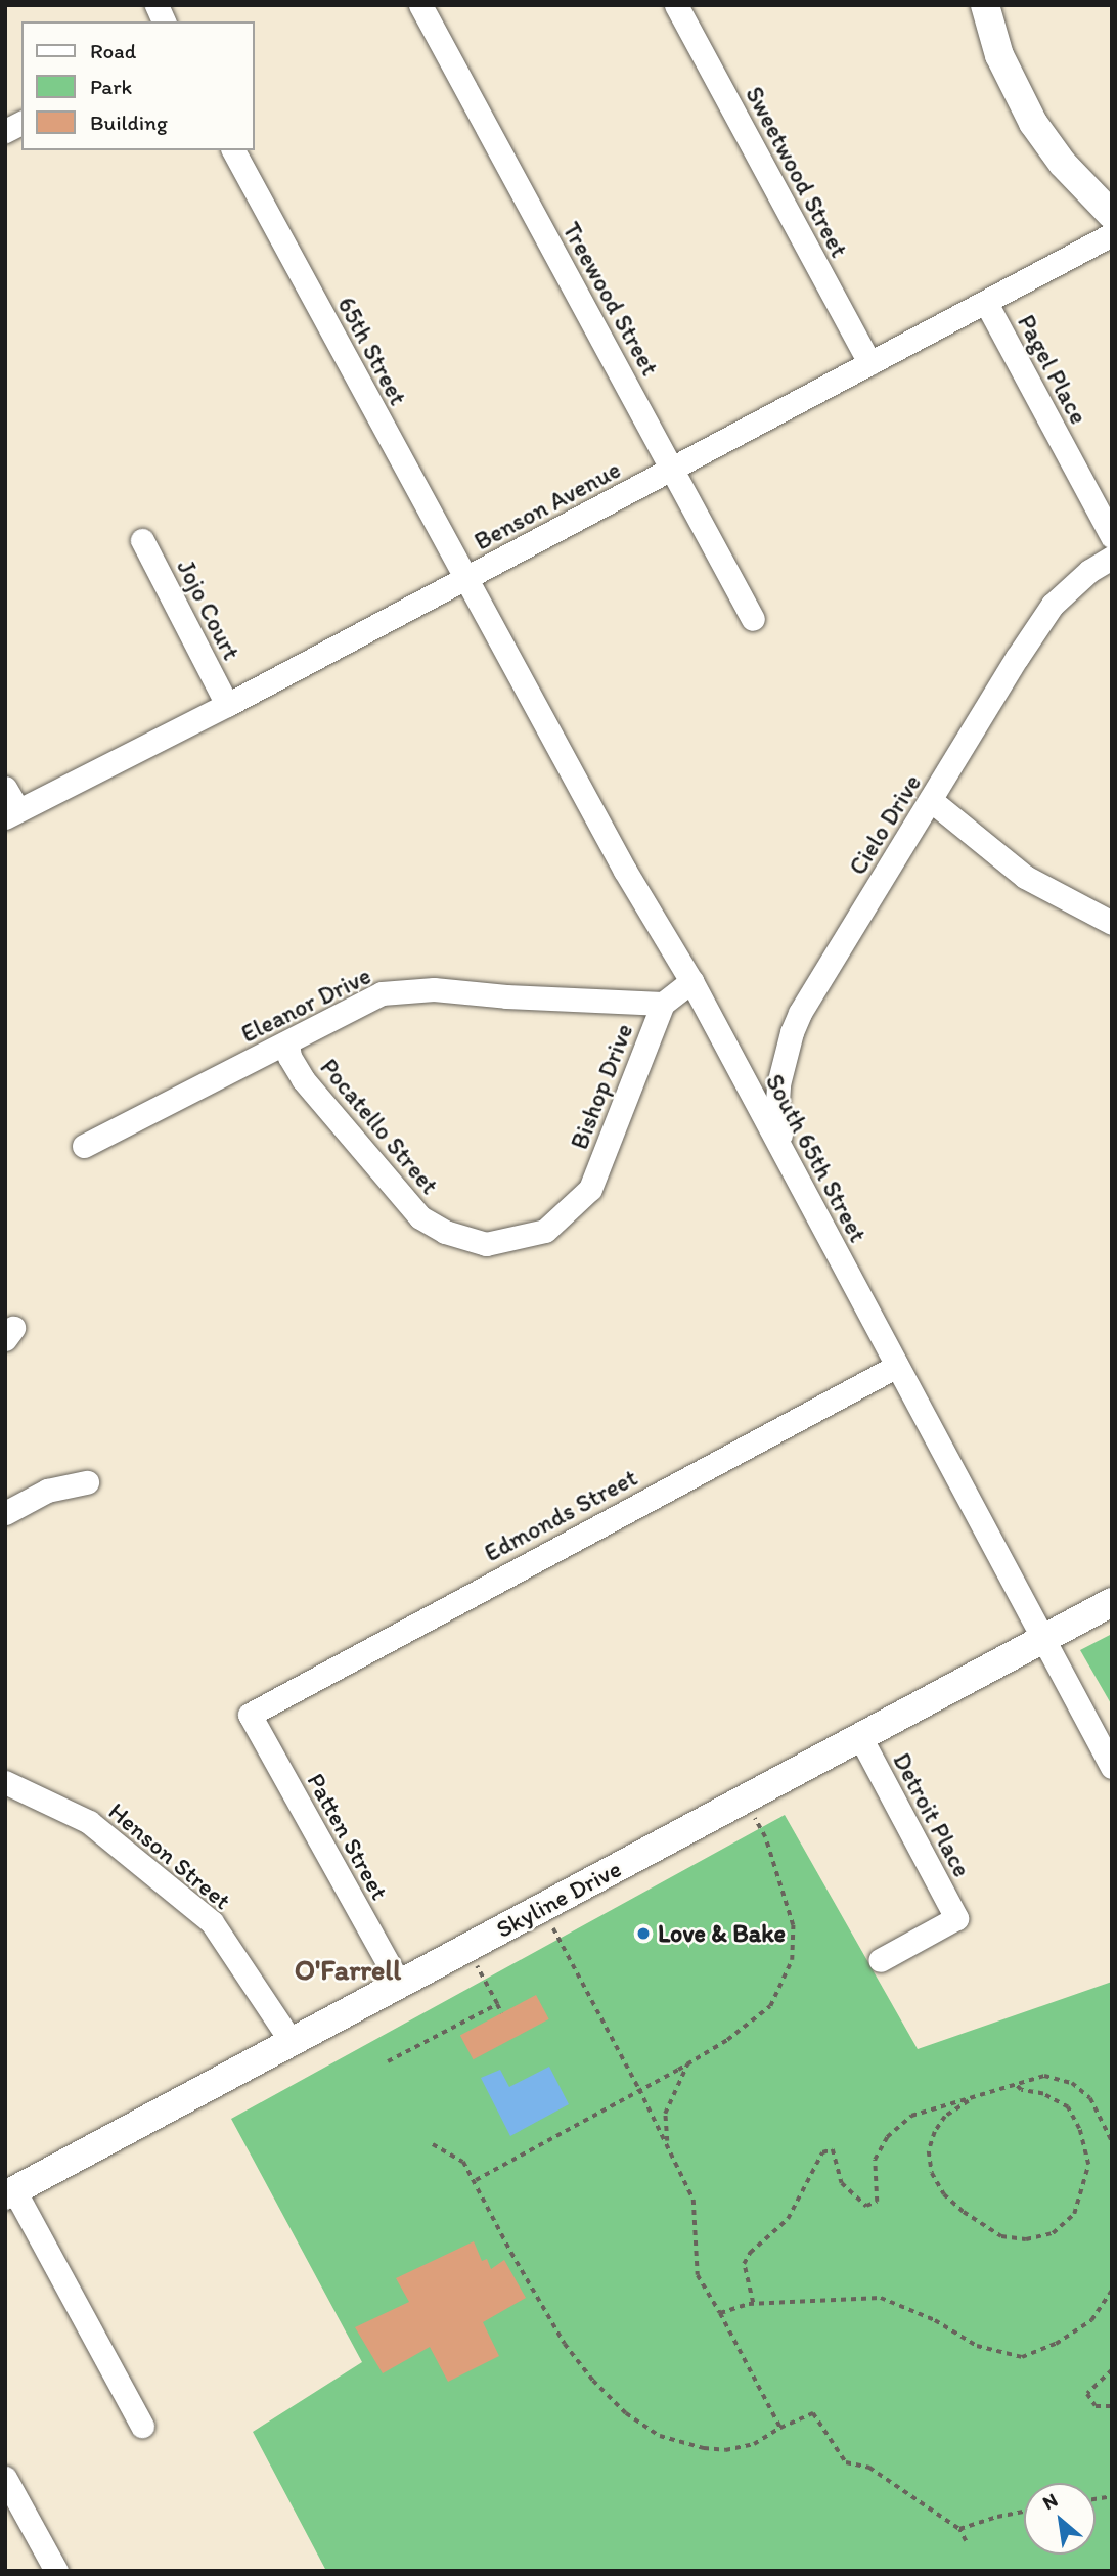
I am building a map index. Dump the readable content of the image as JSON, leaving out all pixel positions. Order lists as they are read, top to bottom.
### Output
{
  "streets": {
    "main road": ["Skyline Drive"],
    "street": [
      "Sweetwood Street",
      "Treewood Street",
      "65th Street",
      "Pagel Place",
      "Benson Avenue",
      "Jojo Court",
      "Cielo Drive",
      "Eleanor Drive",
      "Bishop Drive",
      "Pocatello Street",
      "South 65th Street",
      "Edmonds Street",
      "Detroit Place",
      "Patten Street",
      "Henson Street"
    ]
  },
  "crossings": [
    ["Sweetwood Street", "Benson Avenue"],
    ["Treewood Street", "Benson Avenue"],
    ["65th Street", "Benson Avenue"],
    ["65th Street", "South 65th Street"],
    ["Pagel Place", "Benson Avenue"],
    ["Benson Avenue", "Jojo Court"],
    ["Benson Avenue", "South 65th Street"],
    ["Cielo Drive", "South 65th Street"],
    ["Eleanor Drive", "Bishop Drive"],
    ["Eleanor Drive", "Pocatello Street"],
    ["Bishop Drive", "Pocatello Street"],
    ["South 65th Street", "Edmonds Street"],
    ["South 65th Street", "Skyline Drive"],
    ["Edmonds Street", "Patten Street"],
    ["Detroit Place", "Skyline Drive"],
    ["Patten Street", "Skyline Drive"],
    ["Henson Street", "Skyline Drive"]
  ],
  "districts": ["O'Farrell"],
  "places": ["Love & Bake"],
  "legend": ["Road", "Park", "Building"],
  "north": "top left"
}
